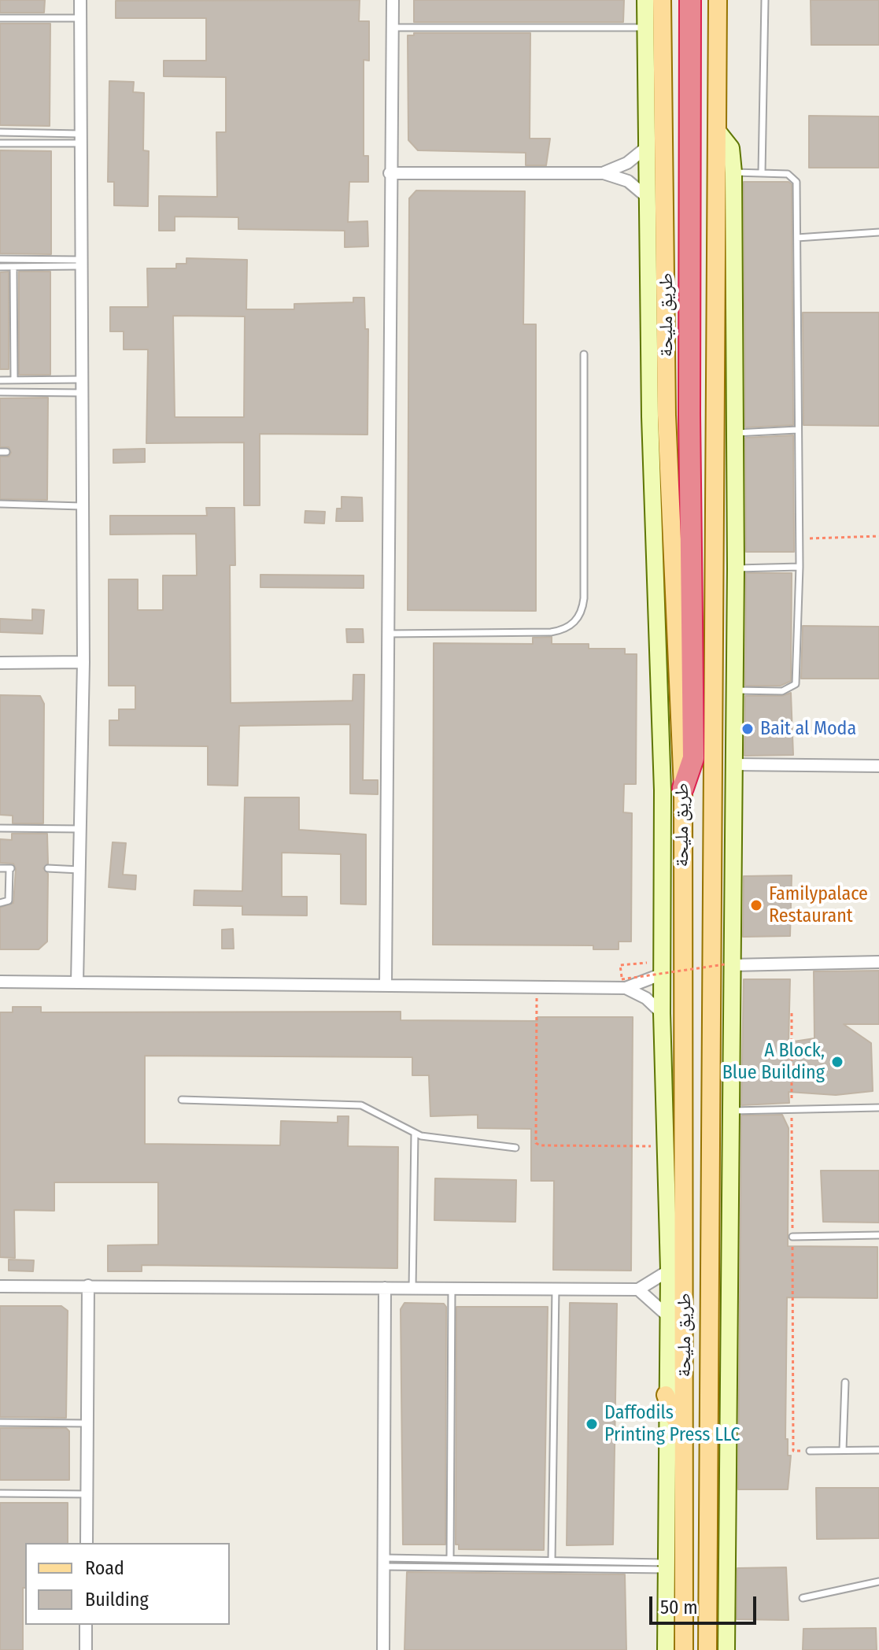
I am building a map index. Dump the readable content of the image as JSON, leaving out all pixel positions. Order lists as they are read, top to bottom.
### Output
{
  "streets": {
    "main road": ["طريق مليحة"]
  },
  "places": [
    "Bait al Moda",
    "Familypalace Restaurant",
    "A Block, Blue Building",
    "Daffodils Printing Press LLC"
  ],
  "legend": ["Road", "Building"],
  "scale_bar": "50 m"
}
